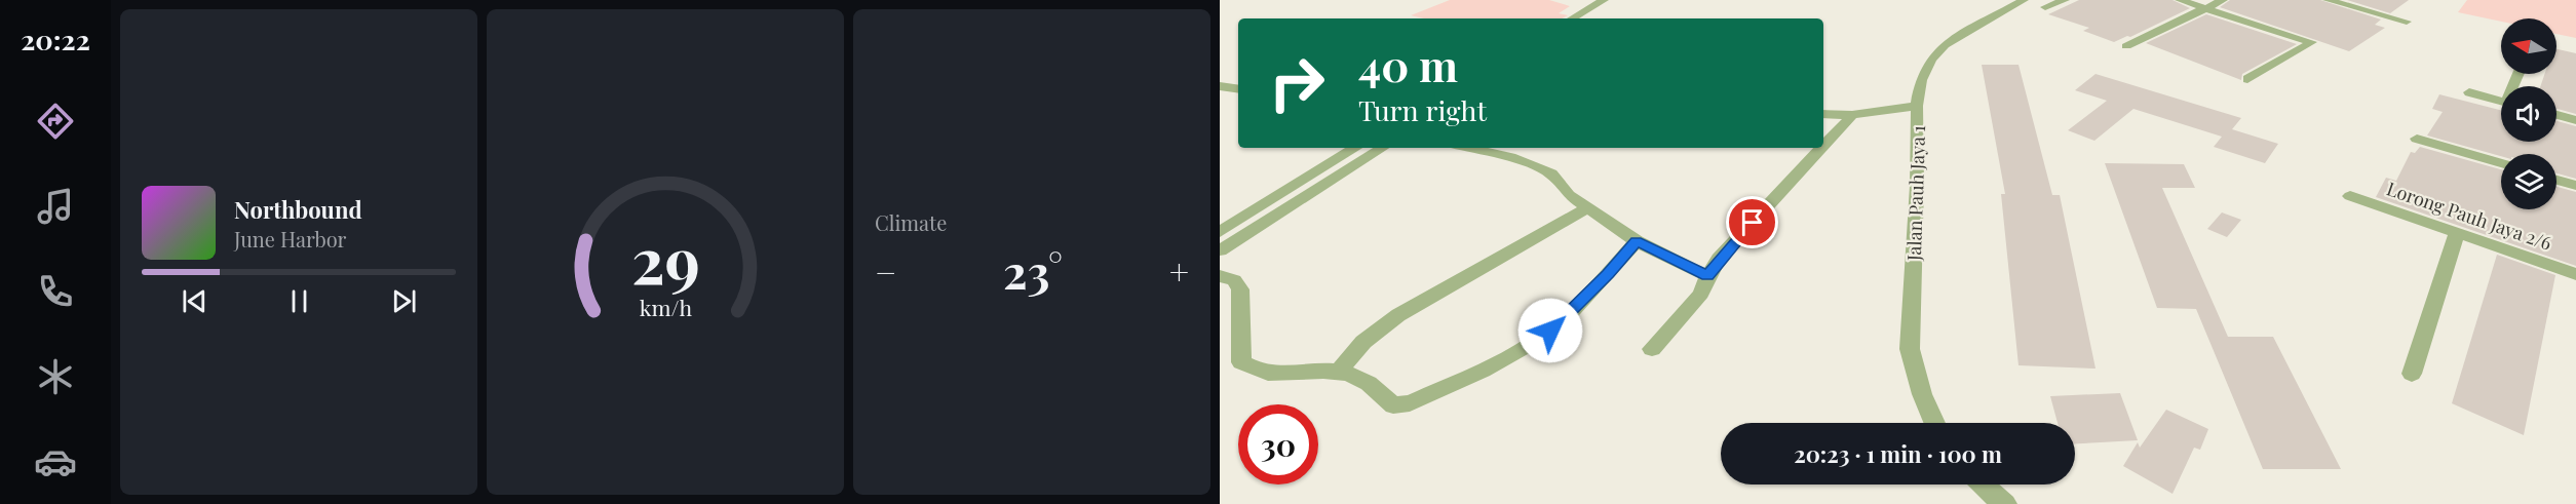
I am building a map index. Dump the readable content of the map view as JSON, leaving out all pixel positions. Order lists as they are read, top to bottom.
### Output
{
  "streets": {
    "street": ["Jalan Pauh Jaya 1", "Lorong Pauh Jaya 2/6"]
  },
  "north": "left",
  "page": {
    "tabs": "20:22",
    "tile": "Climate",
    "turn": ["40 m", "Turn right"],
    "song": ["Northbound", "June Harbor"],
    "heat": ["−", "23°", "+"],
    "limit": "30",
    "trip": "20:23 · 1 min · 100 m",
    "gauge": ["29", "km/h"]
  }
}
